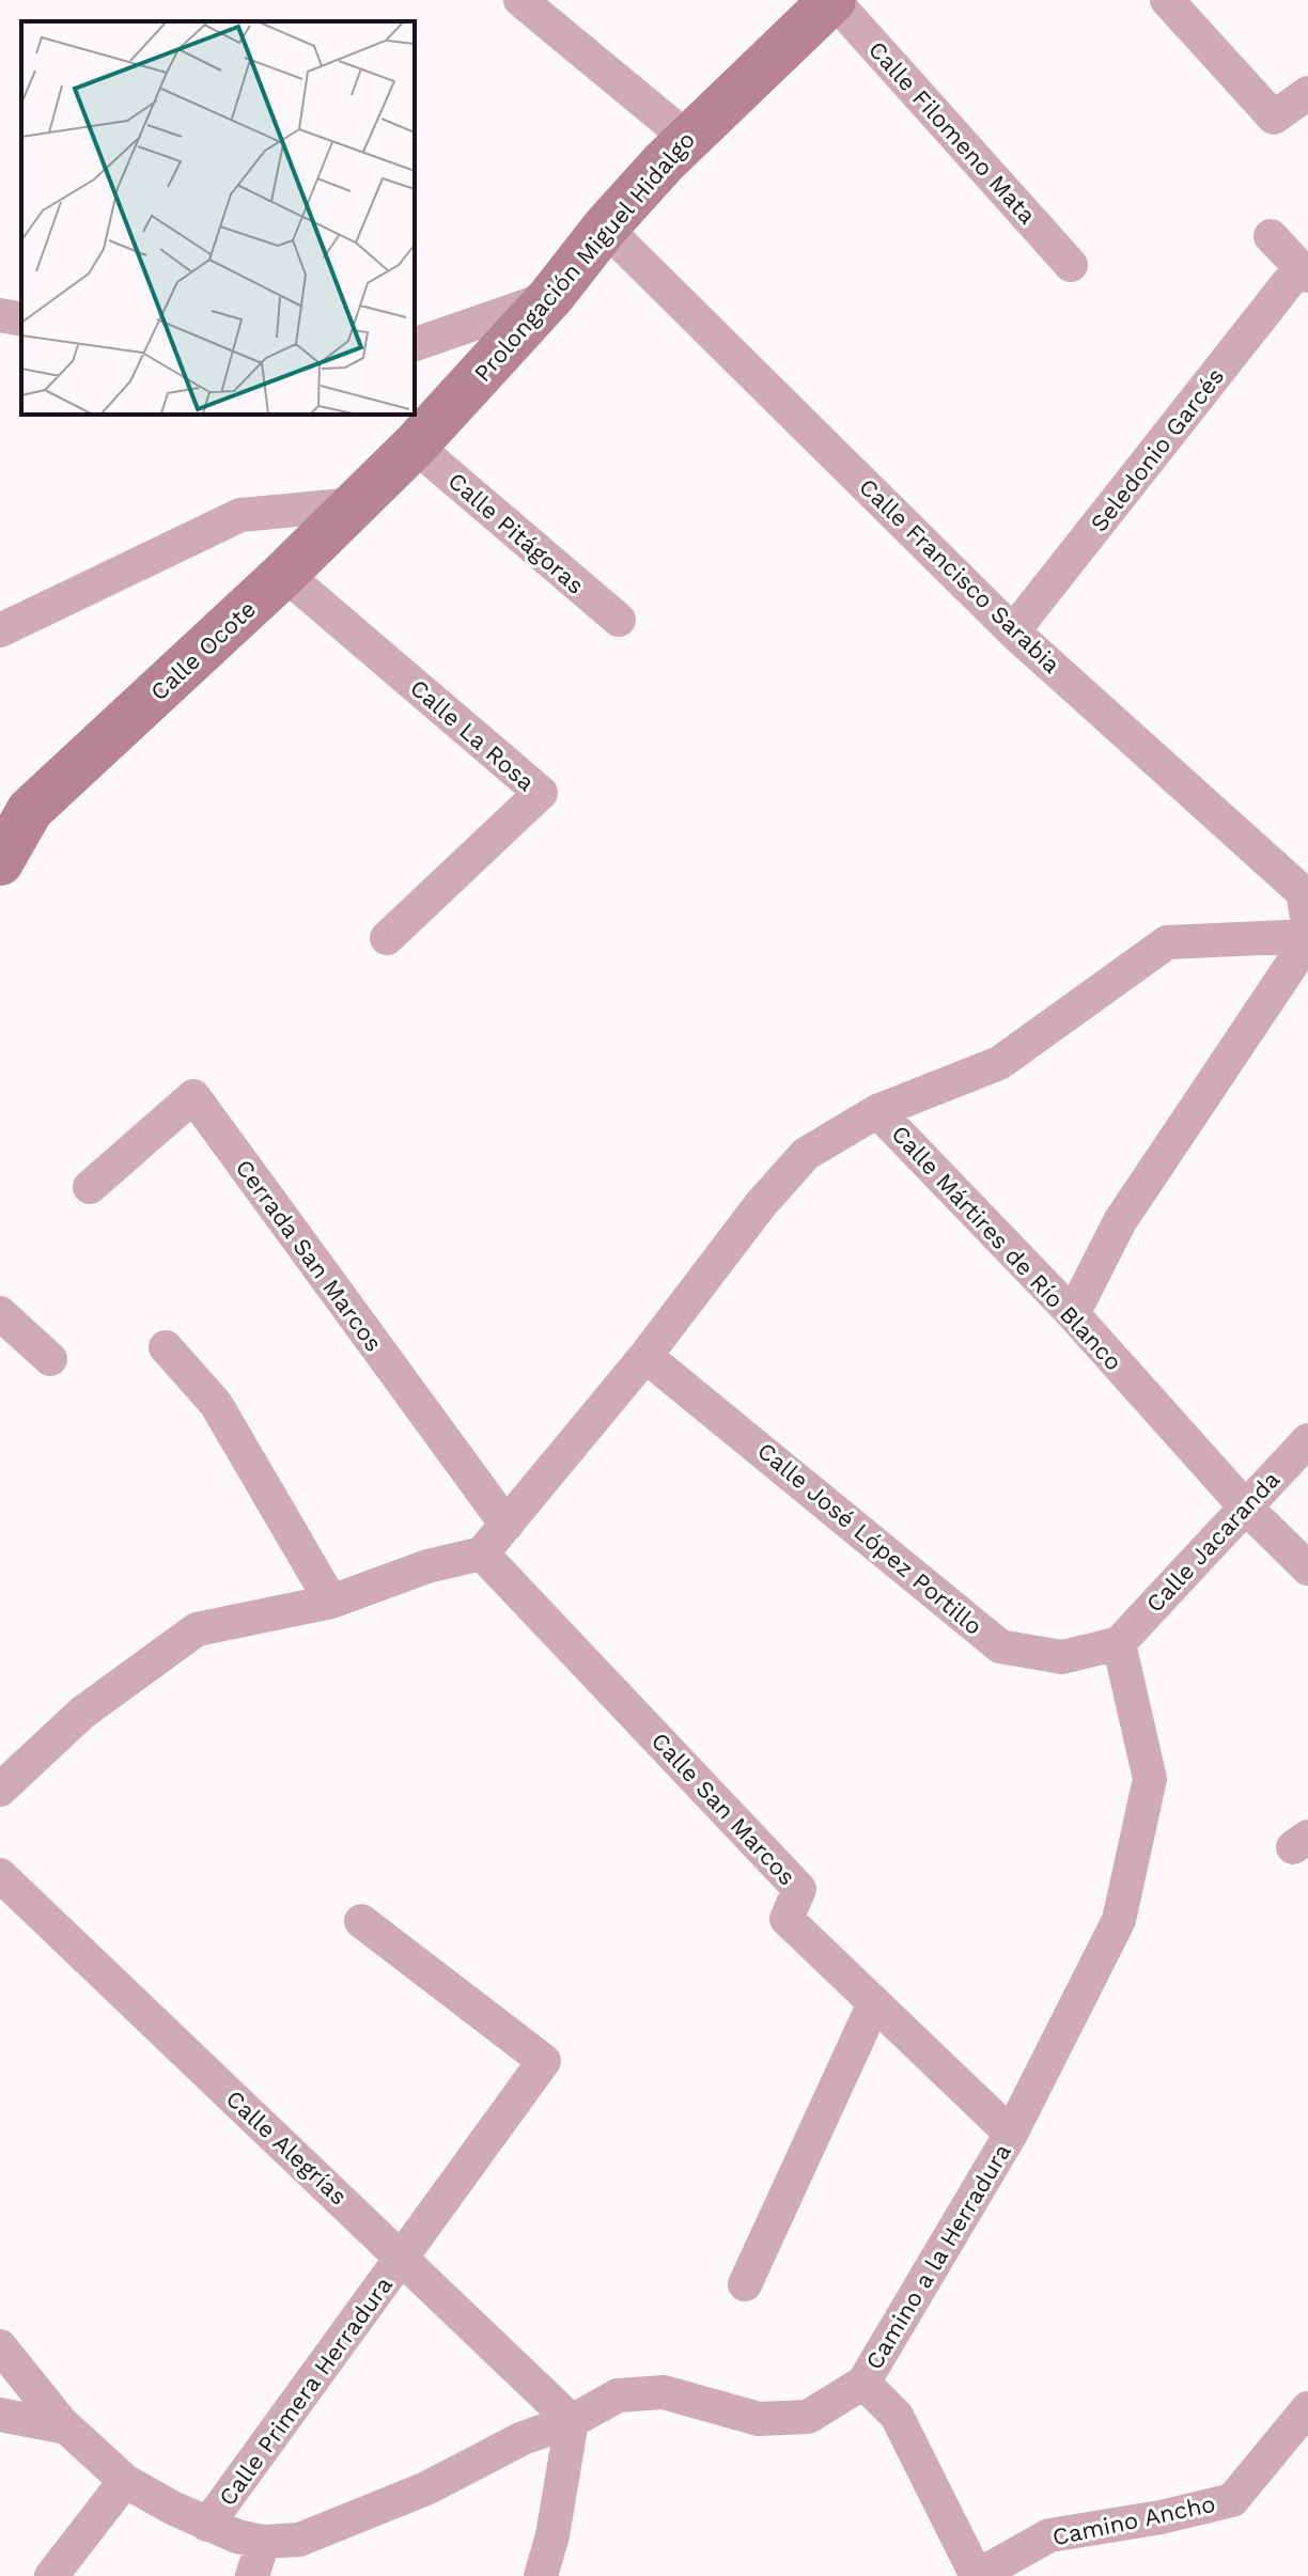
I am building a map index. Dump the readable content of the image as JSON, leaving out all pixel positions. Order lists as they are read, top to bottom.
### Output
{
  "streets": {
    "street": [
      "Calle Filomeno Mata",
      "Prolongación Miguel Hidalgo",
      "Seledonio Garcés",
      "Calle Pitágoras",
      "Calle Francisco Sarabia",
      "Calle Ocote",
      "Calle La Rosa",
      "Calle Mártires de Río Blanco",
      "Cerrada San Marcos",
      "Calle José López Portillo",
      "Calle Jacaranda",
      "Calle San Marcos",
      "Calle Alegrías",
      "Camino a la Herradura",
      "Calle Primera Herradura",
      "Camino Ancho"
    ]
  },
  "crossings": [
    ["Calle Filomeno Mata", "Prolongación Miguel Hidalgo"],
    ["Prolongación Miguel Hidalgo", "Calle Pitágoras"],
    ["Prolongación Miguel Hidalgo", "Calle Francisco Sarabia"],
    ["Prolongación Miguel Hidalgo", "Calle Ocote"],
    ["Seledonio Garcés", "Calle Francisco Sarabia"],
    ["Calle Pitágoras", "Calle Ocote"],
    ["Calle Ocote", "Calle La Rosa"],
    ["Calle Mártires de Río Blanco", "Cerrada San Marcos"],
    ["Calle Mártires de Río Blanco", "Calle José López Portillo"],
    ["Calle Mártires de Río Blanco", "Calle Jacaranda"],
    ["Calle Mártires de Río Blanco", "Calle San Marcos"],
    ["Calle José López Portillo", "Calle Jacaranda"],
    ["Calle José López Portillo", "Camino a la Herradura"],
    ["Calle Jacaranda", "Camino a la Herradura"],
    ["Calle San Marcos", "Camino a la Herradura"],
    ["Calle Alegrías", "Camino a la Herradura"],
    ["Calle Alegrías", "Calle Primera Herradura"],
    ["Camino a la Herradura", "Calle Primera Herradura"],
    ["Camino a la Herradura", "Camino Ancho"]
  ]
}
